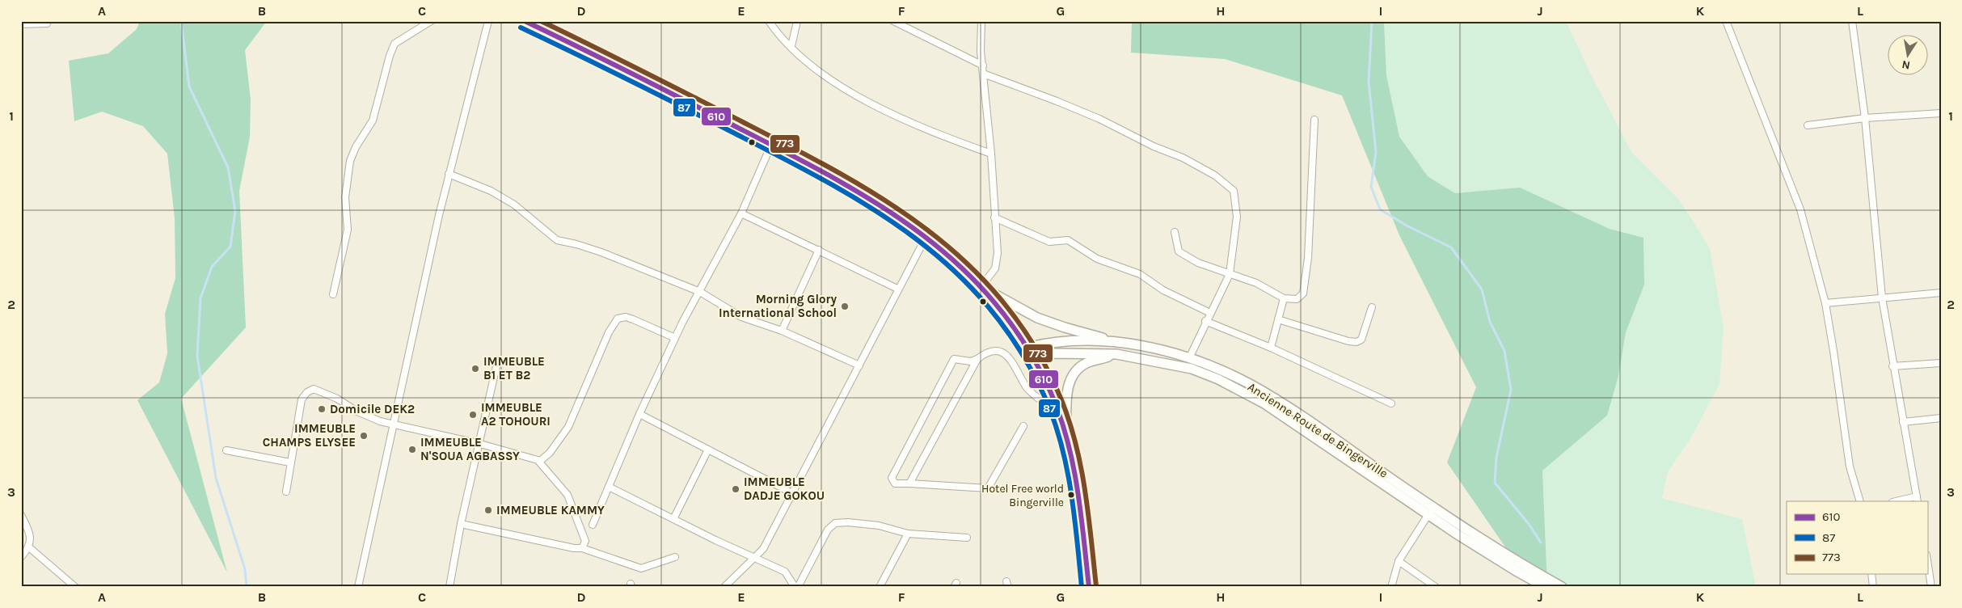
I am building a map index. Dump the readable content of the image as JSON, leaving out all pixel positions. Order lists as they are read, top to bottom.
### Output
{
  "streets": {
    "street": ["Ancienne Route de Bingerville"]
  },
  "places": [
    "Morning Glory International School",
    "IMMEUBLE B1 ET B2",
    "Domicile DEK2",
    "IMMEUBLE A2 TOHOURI",
    "IMMEUBLE CHAMPS ELYSEE",
    "IMMEUBLE N'SOUA AGBASSY",
    "IMMEUBLE DADJE GOKOU",
    "Hotel Free world Bingerville",
    "IMMEUBLE KAMMY"
  ],
  "lines": ["transit line 610", "transit line 773", "transit line 87"],
  "legend": ["610", "87", "773"],
  "north": "bottom",
  "grid": {
    "columns": [
      "A",
      "B",
      "C",
      "D",
      "E",
      "F",
      "G",
      "H",
      "I",
      "J",
      "K",
      "L"
    ],
    "rows": ["1", "2", "3"]
  }
}
